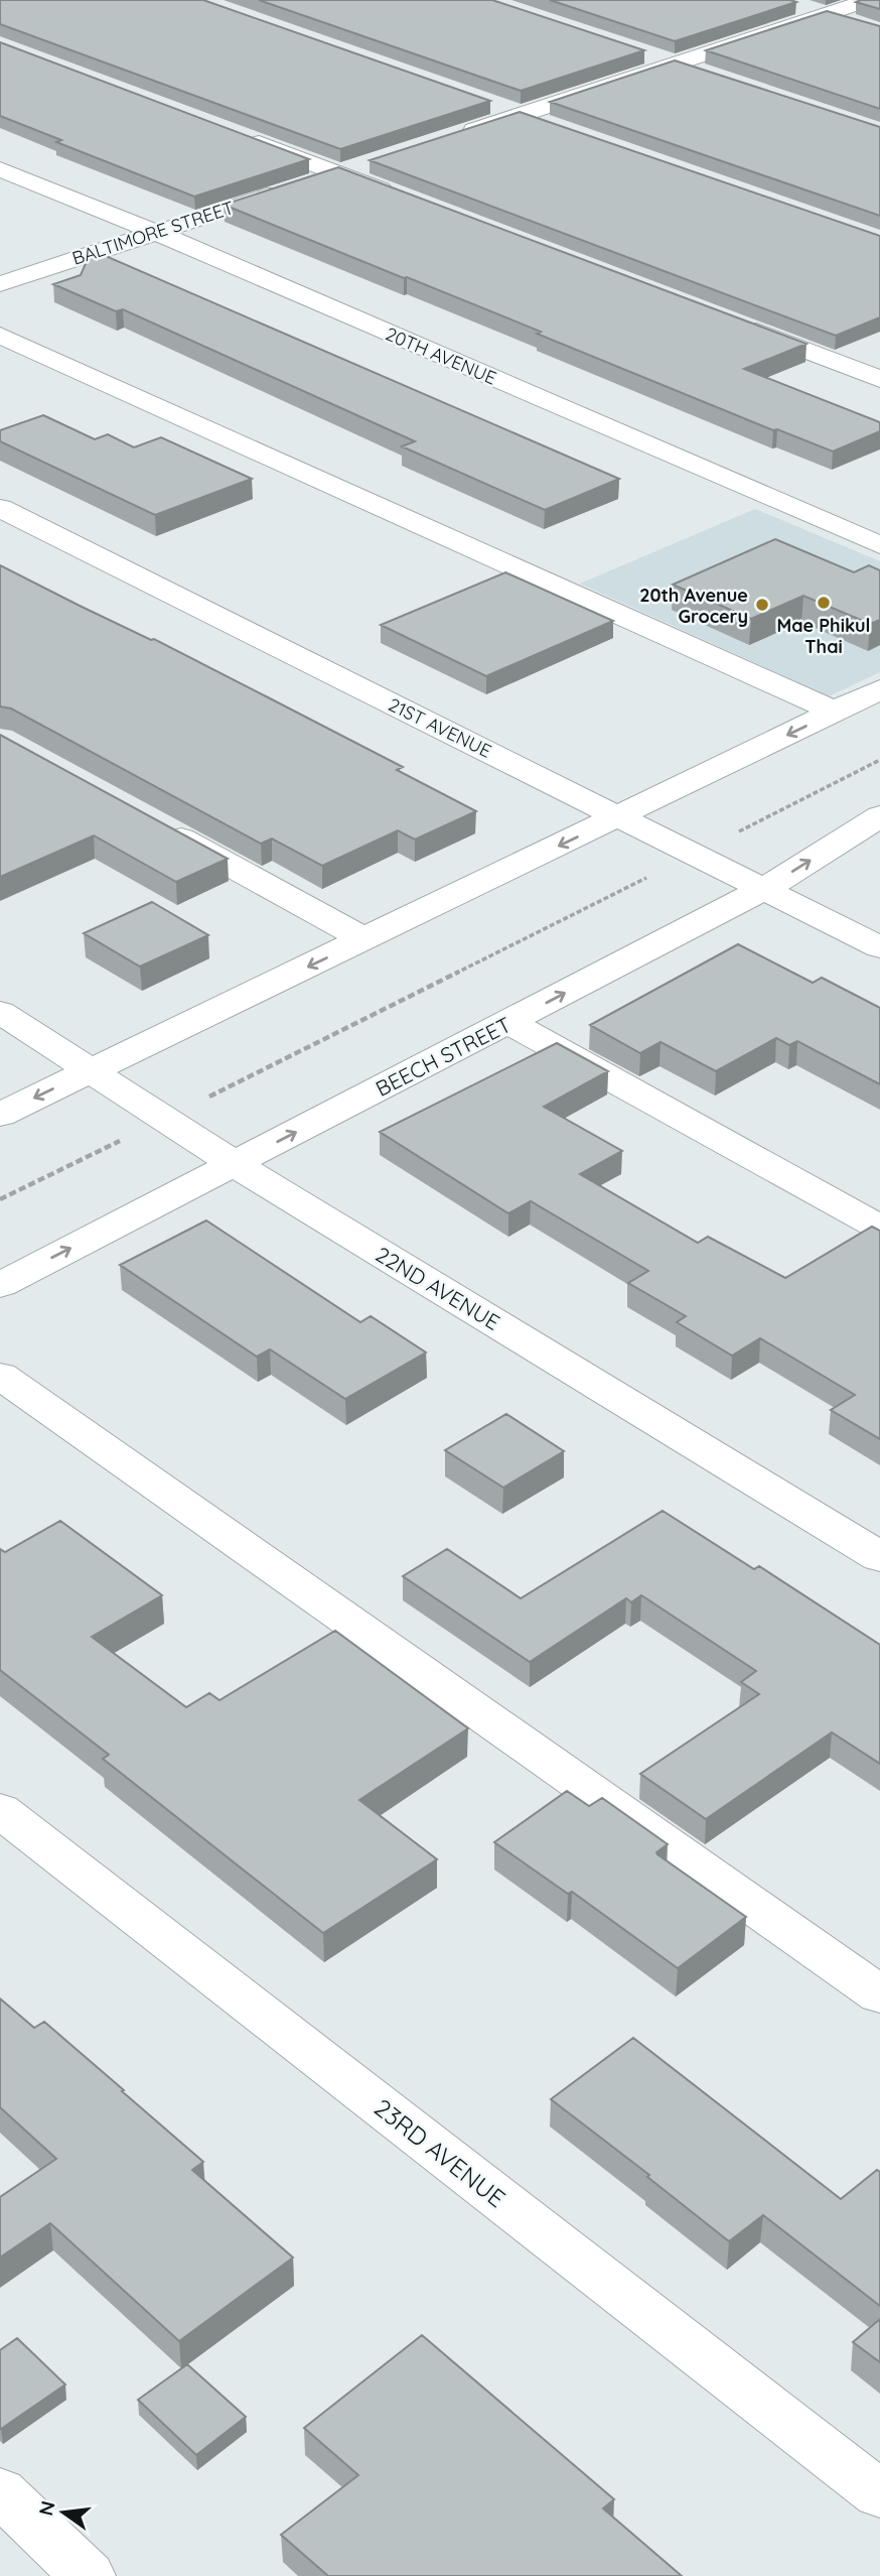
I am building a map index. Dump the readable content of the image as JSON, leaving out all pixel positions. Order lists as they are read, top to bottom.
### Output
{
  "streets": {
    "street": [
      "BALTIMORE STREET",
      "20TH AVENUE",
      "21ST AVENUE",
      "BEECH STREET",
      "22ND AVENUE",
      "23RD AVENUE"
    ]
  },
  "crossings": [
    ["BALTIMORE STREET", "20TH AVENUE"],
    ["21ST AVENUE", "BEECH STREET"],
    ["BEECH STREET", "22ND AVENUE"]
  ],
  "places": ["Mae Phikul Thai", "20th Avenue Grocery"],
  "north": "left"
}
